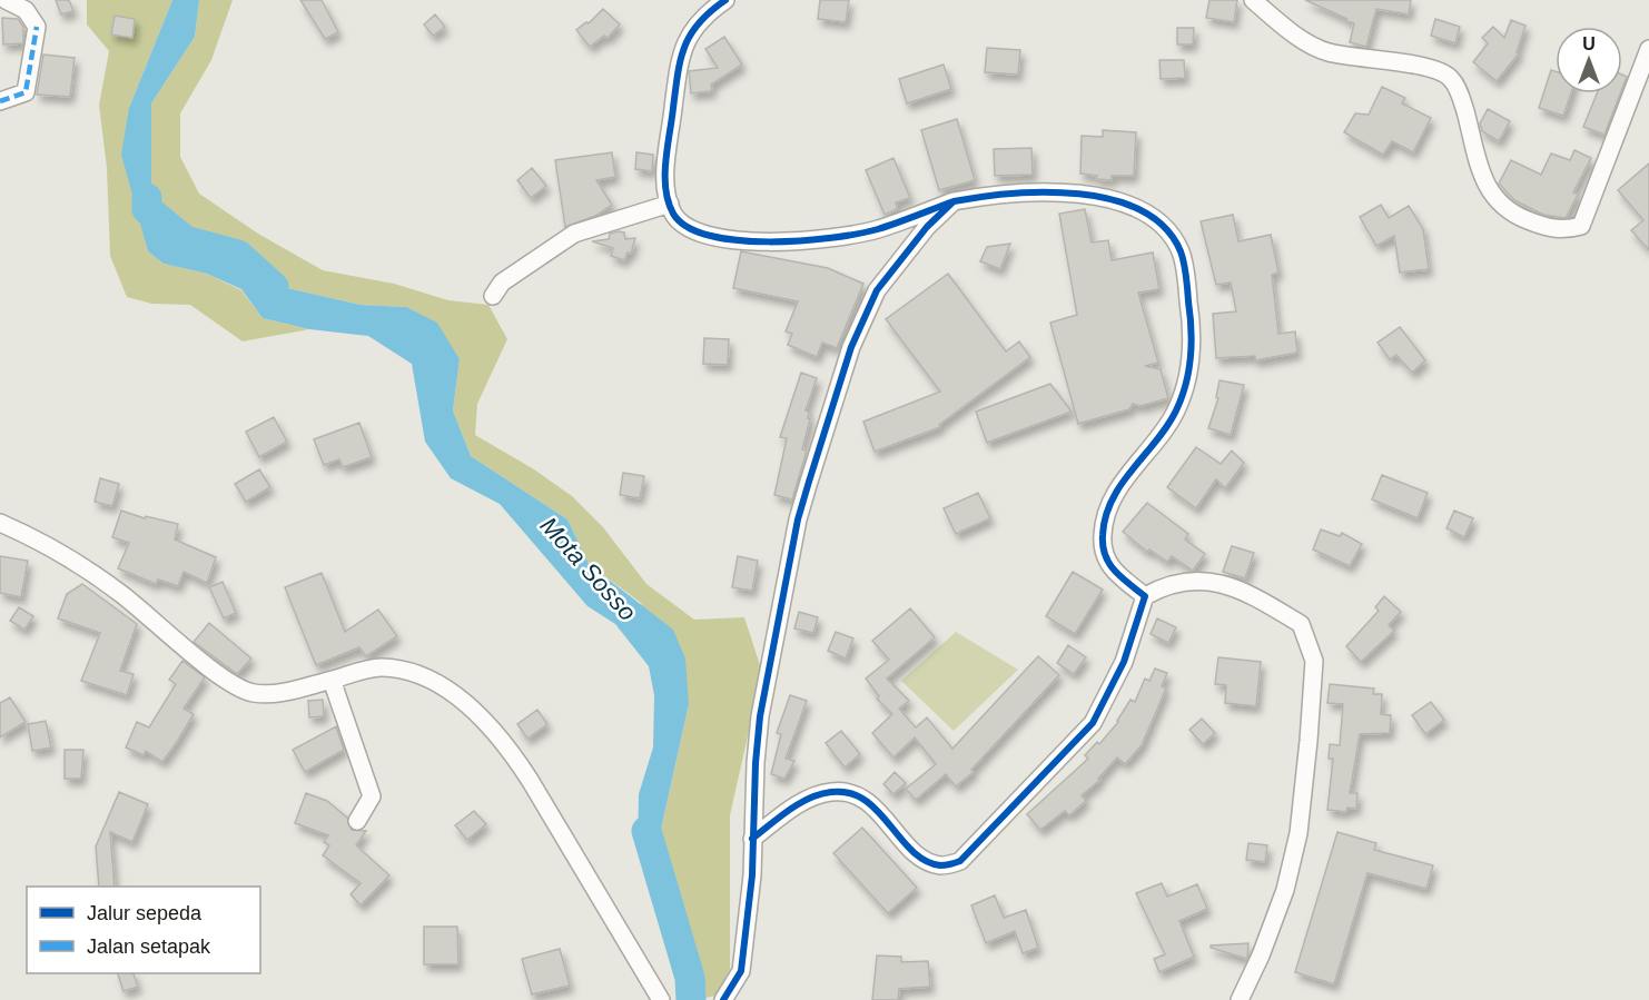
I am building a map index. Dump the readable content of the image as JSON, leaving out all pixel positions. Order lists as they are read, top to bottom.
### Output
{
  "water": ["Mota Sosso"],
  "legend": ["Jalur sepeda", "Jalan setapak"],
  "north": "top"
}
